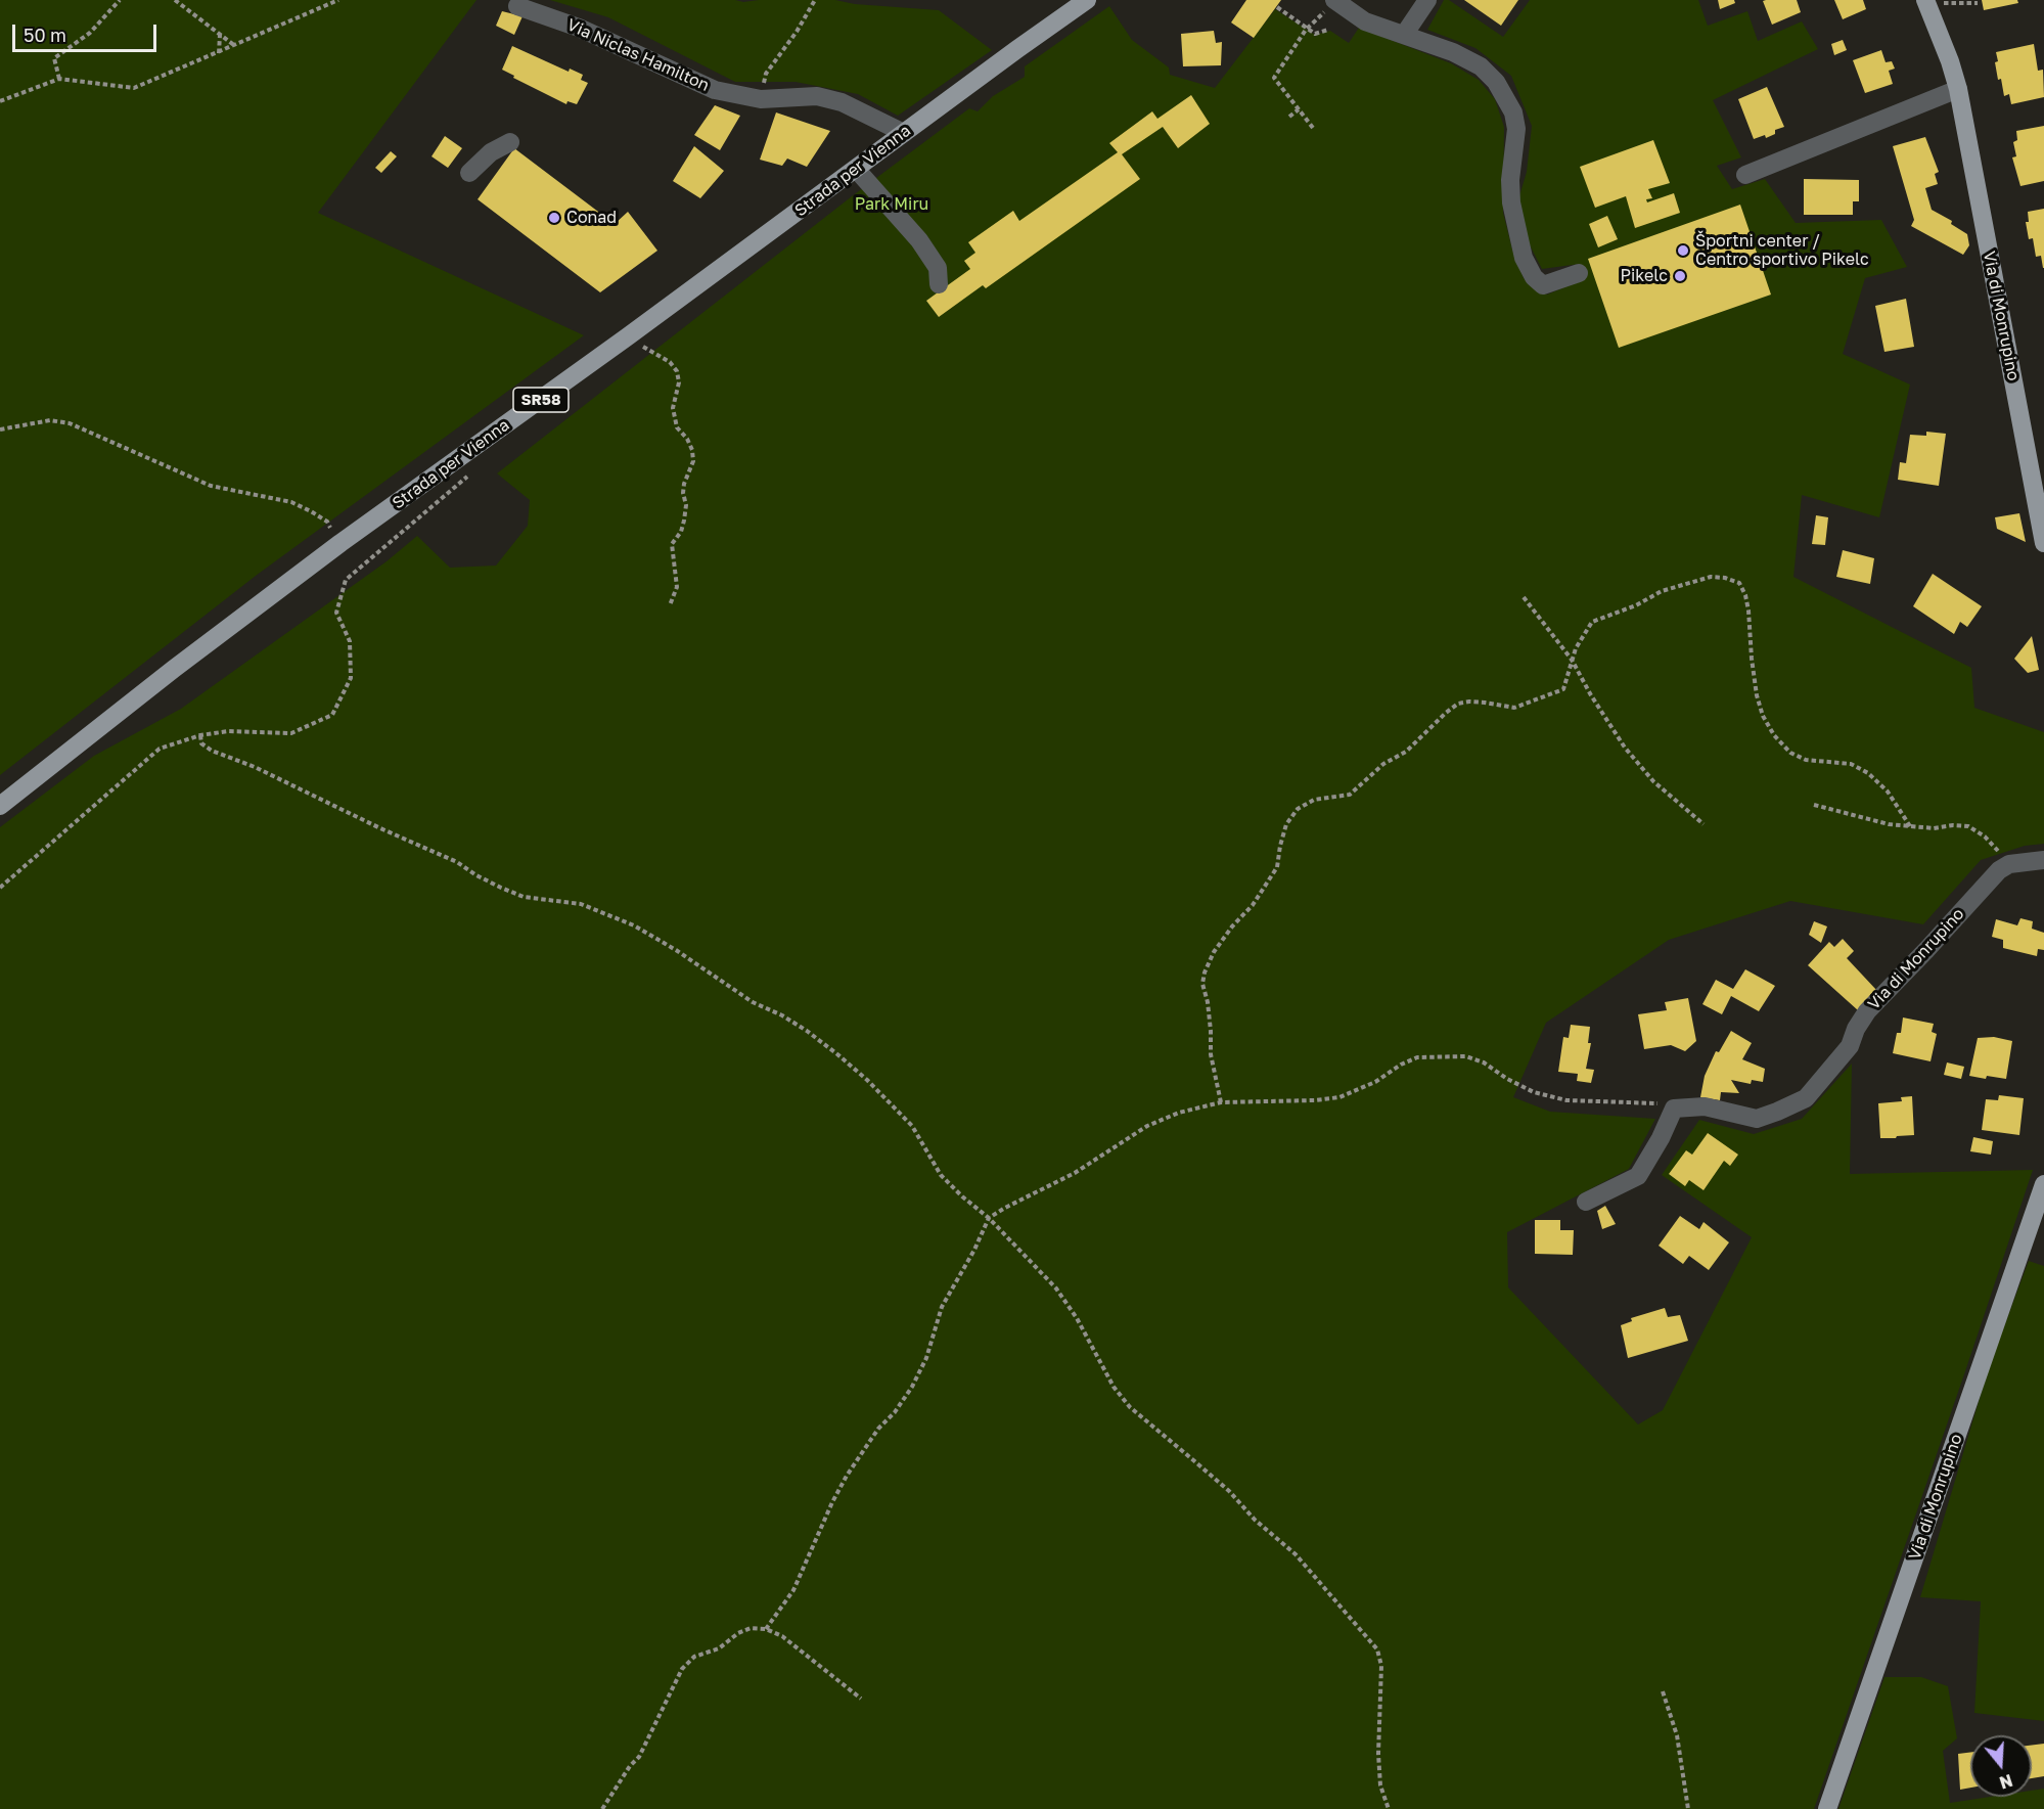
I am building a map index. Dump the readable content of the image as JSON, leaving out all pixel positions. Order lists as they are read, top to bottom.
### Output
{
  "streets": {
    "main road": ["Strada per Vienna", "Via di Monrupino", "SR58"],
    "street": ["Via Niclas Hamilton"]
  },
  "crossings": [
    ["Via Niclas Hamilton", "Strada per Vienna"]
  ],
  "parks": ["Park Miru"],
  "places": ["Conad", "Športni center / Centro sportivo Pikelc", "Pikelc"],
  "scale_bar": "50 m",
  "north": "bottom"
}
